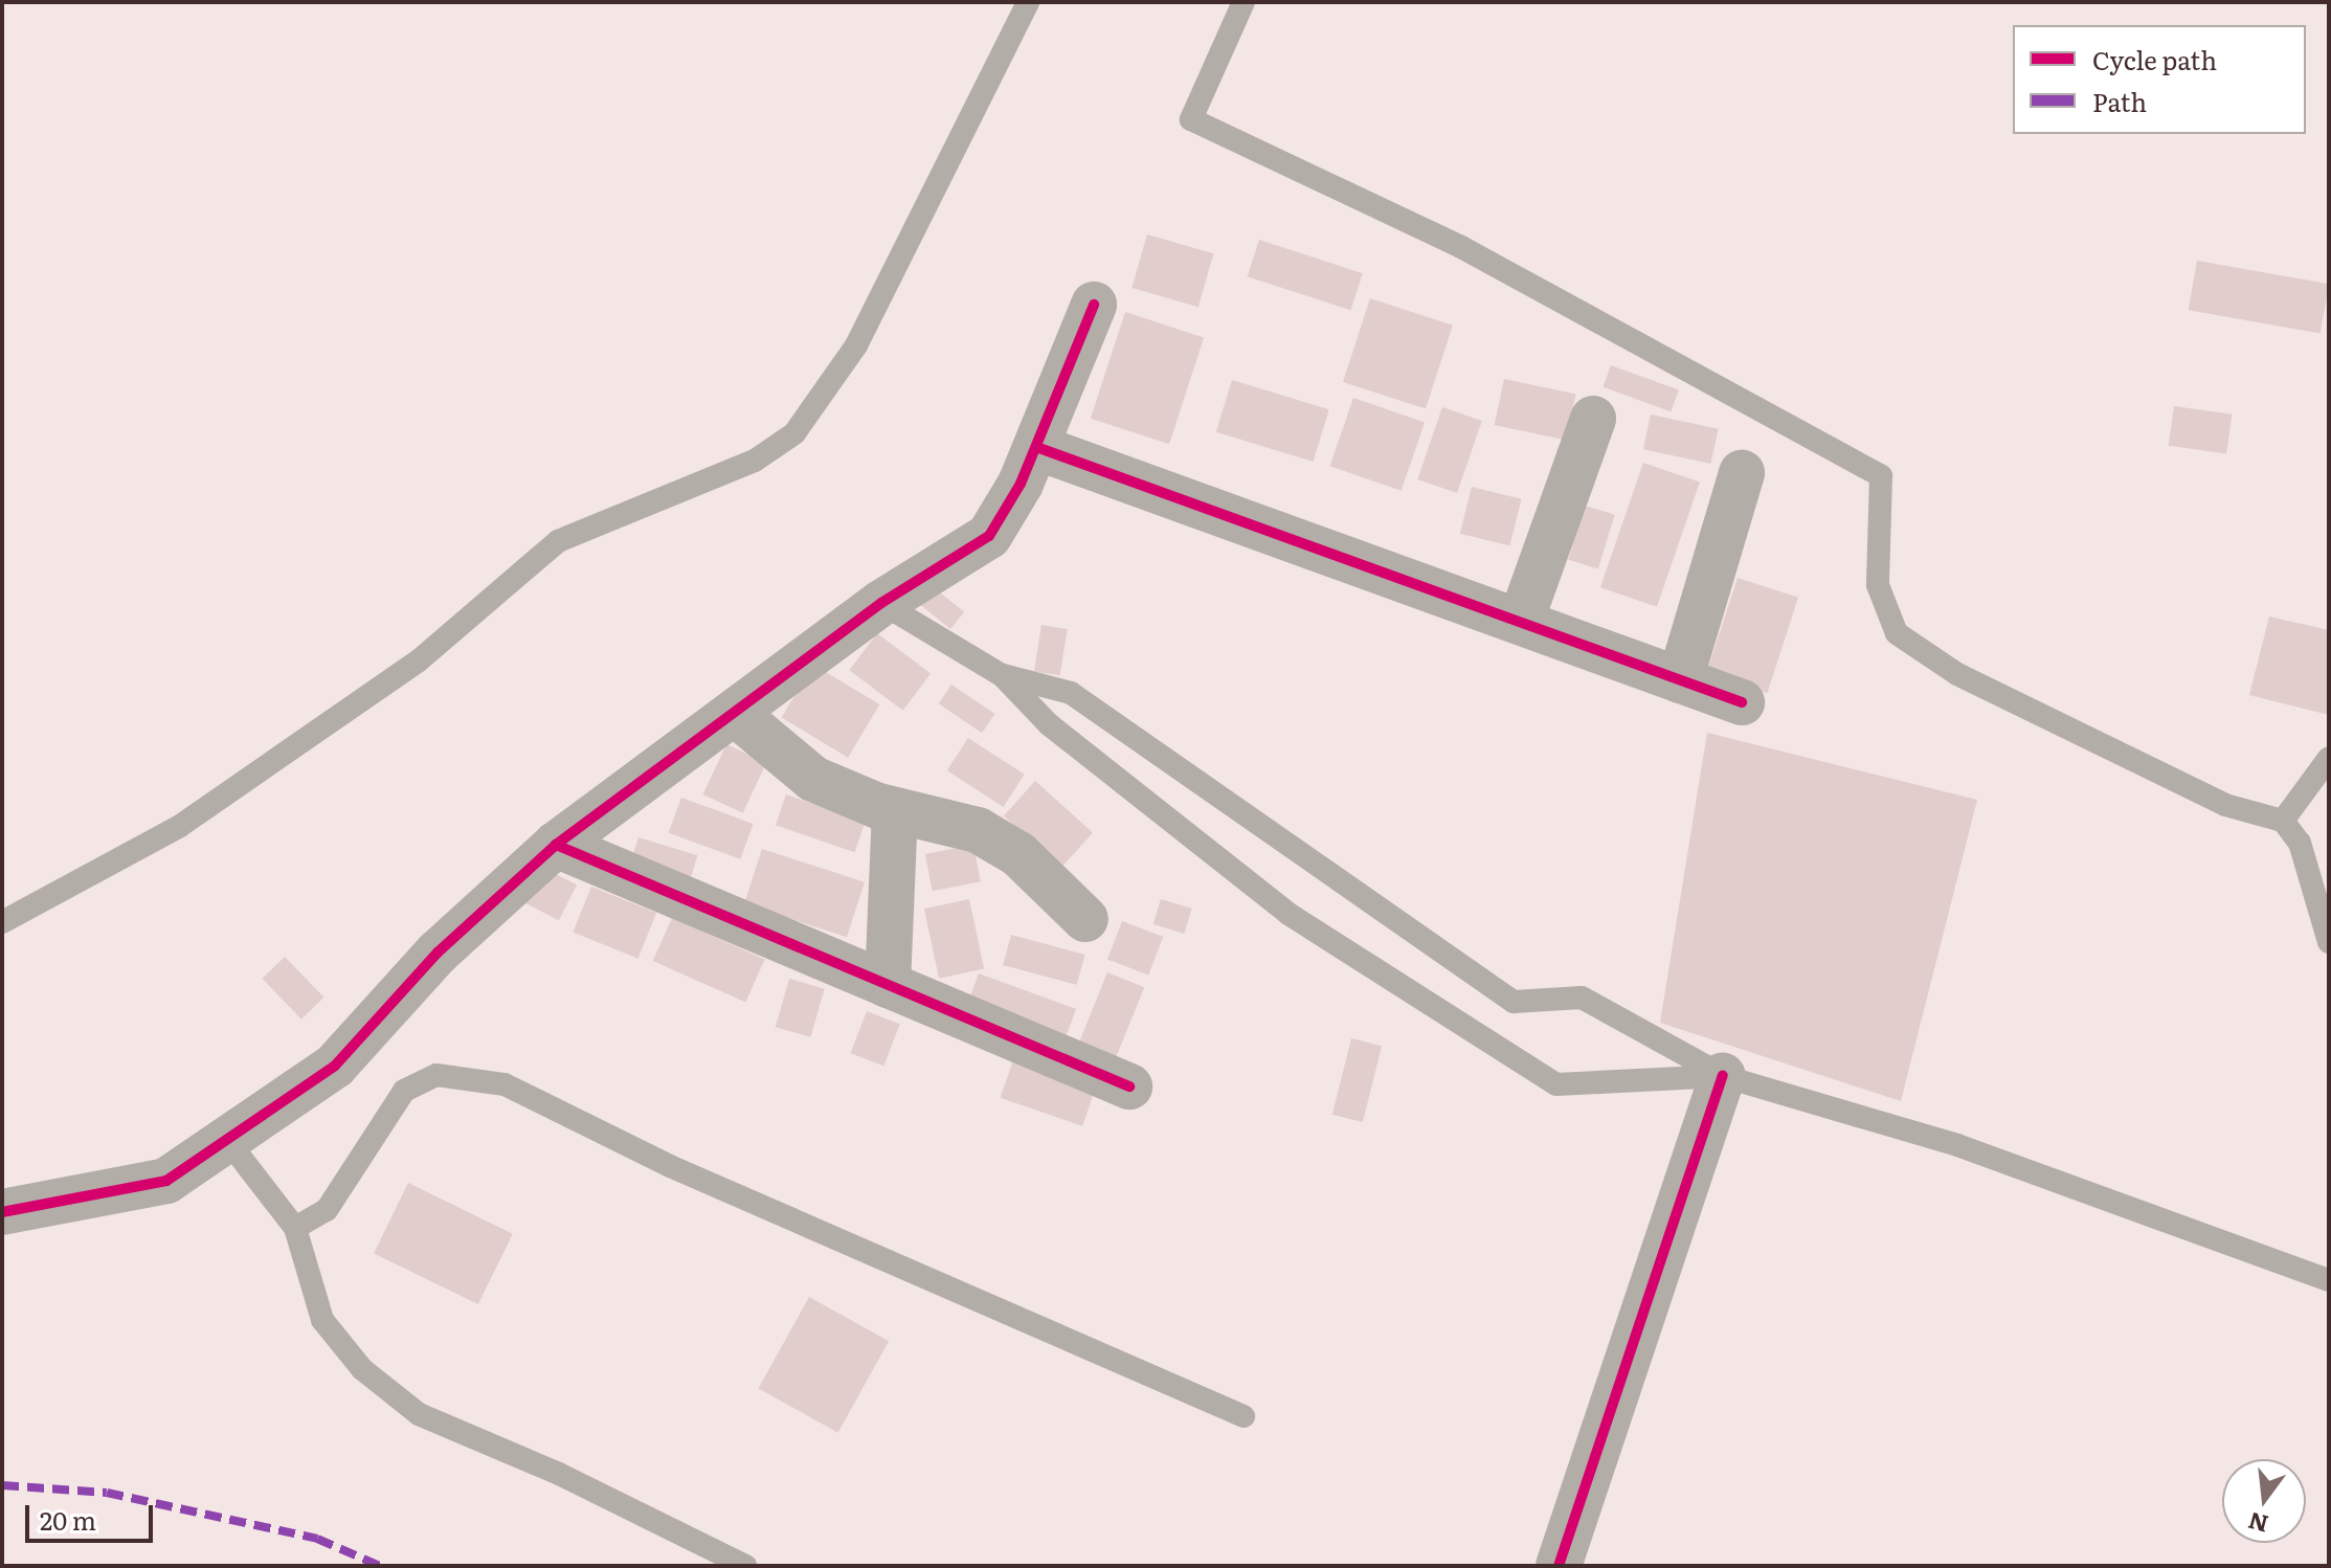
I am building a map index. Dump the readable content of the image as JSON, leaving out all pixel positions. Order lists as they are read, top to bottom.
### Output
{
  "legend": ["Cycle path", "Path"],
  "scale_bar": "20 m",
  "north": "bottom"
}
